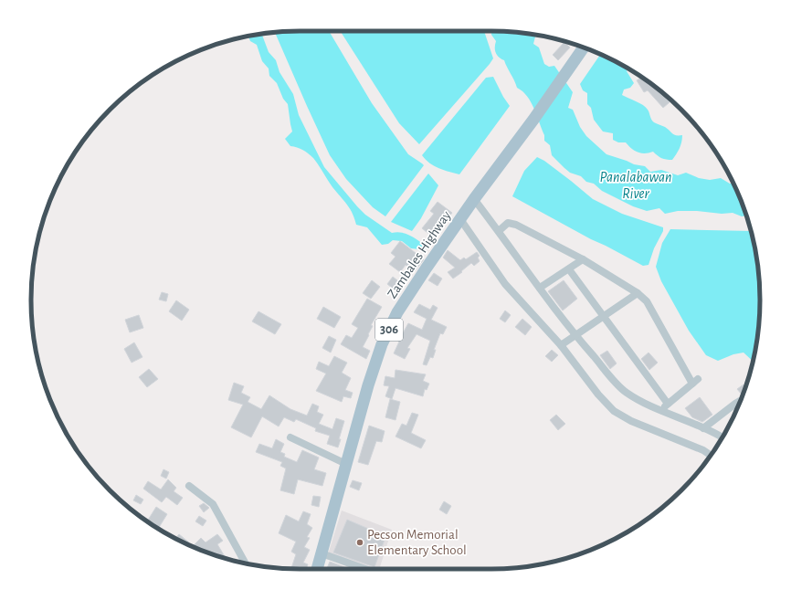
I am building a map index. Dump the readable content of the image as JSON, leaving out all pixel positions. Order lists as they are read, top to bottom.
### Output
{
  "streets": {
    "main road": ["Zambales Highway", "306"]
  },
  "water": ["Panalabawan River"],
  "places": ["Pecson Memorial Elementary School"]
}
